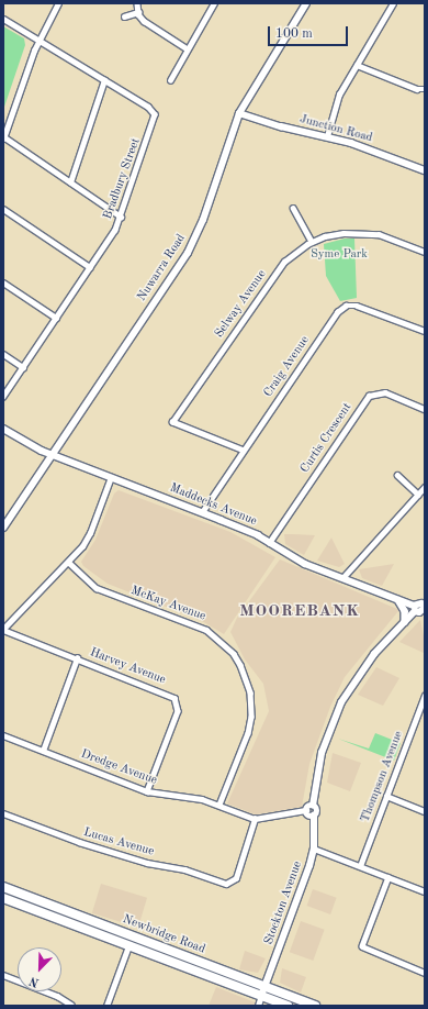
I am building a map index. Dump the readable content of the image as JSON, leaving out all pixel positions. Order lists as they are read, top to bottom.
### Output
{
  "streets": {
    "highway": ["Newbridge Road"],
    "main road": ["Nuwarra Road"],
    "street": [
      "Junction Road",
      "Bradbury Street",
      "Selway Avenue",
      "Craig Avenue",
      "Curtis Crescent",
      "Maddecks Avenue",
      "McKay Avenue",
      "Harvey Avenue",
      "Dredge Avenue",
      "Thompson Avenue",
      "Lucas Avenue",
      "Stockton Avenue"
    ]
  },
  "crossings": [
    ["Junction Road", "Nuwarra Road"],
    ["Nuwarra Road", "Maddecks Avenue"],
    ["Selway Avenue", "Craig Avenue"],
    ["Craig Avenue", "Maddecks Avenue"],
    ["Curtis Crescent", "Maddecks Avenue"],
    ["McKay Avenue", "Dredge Avenue"],
    ["Harvey Avenue", "Dredge Avenue"],
    ["Dredge Avenue", "Lucas Avenue"],
    ["Stockton Avenue", "Newbridge Road"]
  ],
  "districts": ["MOOREBANK"],
  "parks": ["Syme Park"],
  "scale_bar": "100 m",
  "north": "bottom left"
}
